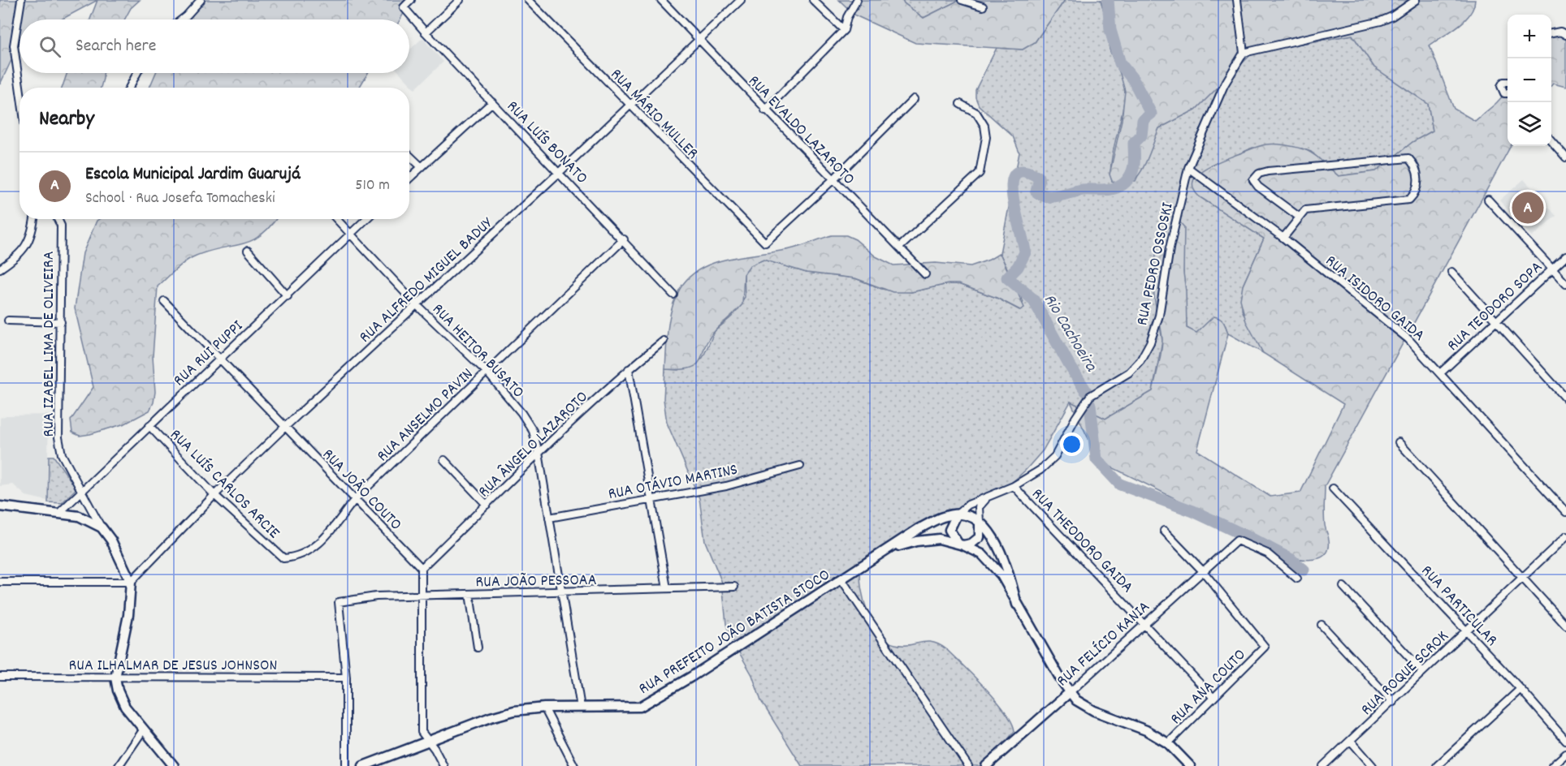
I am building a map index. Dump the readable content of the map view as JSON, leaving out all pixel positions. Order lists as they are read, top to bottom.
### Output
{
  "streets": {
    "main road": ["RUA PREFEITO JOÃO BATISTA STOCO", "RUA FELÍCIO KANIA"],
    "street": [
      "RUA MÁRIO MULLER",
      "RUA EVALDO LAZAROTO",
      "RUA LUÍS BONATO",
      "RUA PEDRO OSSOSKI",
      "RUA ALFREDO MIGUEL BADUY",
      "RUA ISIDORO GAIDA",
      "RUA TEODORO SOPA",
      "RUA IZABEL LIMA DE OLIVEIRA",
      "RUA HEITOR BUSATO",
      "RUA RUI PUPPI",
      "RUA ANSELMO PAVIN",
      "RUA ÂNGELO LAZAROTO",
      "RUA OTÁVIO MARTINS",
      "RUA LUÍS CARLOS ARCIE",
      "RUA JOÃO COUTO",
      "RUA THEODORO GAIDA",
      "RUA JOÃO PESSOAA",
      "RUA PARTICULAR",
      "RUA ILHALMAR DE JESUS JOHNSON",
      "RUA ROQUE SCROK",
      "RUA ANA COUTO"
    ]
  },
  "crossings": [
    ["RUA MÁRIO MULLER", "RUA EVALDO LAZAROTO"],
    ["RUA MÁRIO MULLER", "RUA ALFREDO MIGUEL BADUY"],
    ["RUA EVALDO LAZAROTO", "RUA ALFREDO MIGUEL BADUY"],
    ["RUA LUÍS BONATO", "RUA ALFREDO MIGUEL BADUY"],
    ["RUA LUÍS BONATO", "RUA ANSELMO PAVIN"],
    ["RUA PEDRO OSSOSKI", "RUA ISIDORO GAIDA"],
    ["RUA PEDRO OSSOSKI", "RUA THEODORO GAIDA"],
    ["RUA PEDRO OSSOSKI", "RUA PREFEITO JOÃO BATISTA STOCO"],
    ["RUA ALFREDO MIGUEL BADUY", "RUA HEITOR BUSATO"],
    ["RUA ALFREDO MIGUEL BADUY", "RUA LUÍS CARLOS ARCIE"],
    ["RUA ALFREDO MIGUEL BADUY", "RUA JOÃO COUTO"],
    ["RUA ISIDORO GAIDA", "RUA TEODORO SOPA"],
    ["RUA IZABEL LIMA DE OLIVEIRA", "RUA RUI PUPPI"],
    ["RUA HEITOR BUSATO", "RUA RUI PUPPI"],
    ["RUA HEITOR BUSATO", "RUA ANSELMO PAVIN"],
    ["RUA HEITOR BUSATO", "RUA ÂNGELO LAZAROTO"],
    ["RUA HEITOR BUSATO", "RUA OTÁVIO MARTINS"],
    ["RUA HEITOR BUSATO", "RUA JOÃO PESSOAA"],
    ["RUA HEITOR BUSATO", "RUA PREFEITO JOÃO BATISTA STOCO"],
    ["RUA RUI PUPPI", "RUA LUÍS CARLOS ARCIE"],
    ["RUA RUI PUPPI", "RUA JOÃO COUTO"],
    ["RUA ANSELMO PAVIN", "RUA LUÍS CARLOS ARCIE"],
    ["RUA ANSELMO PAVIN", "RUA JOÃO COUTO"],
    ["RUA ÂNGELO LAZAROTO", "RUA JOÃO COUTO"],
    ["RUA THEODORO GAIDA", "RUA FELÍCIO KANIA"],
    ["RUA THEODORO GAIDA", "RUA ANA COUTO"],
    ["RUA JOÃO PESSOAA", "RUA ILHALMAR DE JESUS JOHNSON"],
    ["RUA PARTICULAR", "RUA ROQUE SCROK"],
    ["RUA PREFEITO JOÃO BATISTA STOCO", "RUA FELÍCIO KANIA"],
    ["RUA PREFEITO JOÃO BATISTA STOCO", "RUA ANA COUTO"],
    ["RUA FELÍCIO KANIA", "RUA ANA COUTO"]
  ],
  "water": ["Rio Cachoeira"],
  "page": {
    "map_buttons": ["+", "−"],
    "search": "Search here",
    "heading": "Nearby",
    "list": [
      {
        "mark": "A",
        "name": "Escola Municipal Jardim Guarujá",
        "note": "School · Rua Josefa Tomacheski",
        "value": "510 m"
      }
    ],
    "pins": "A"
  }
}
